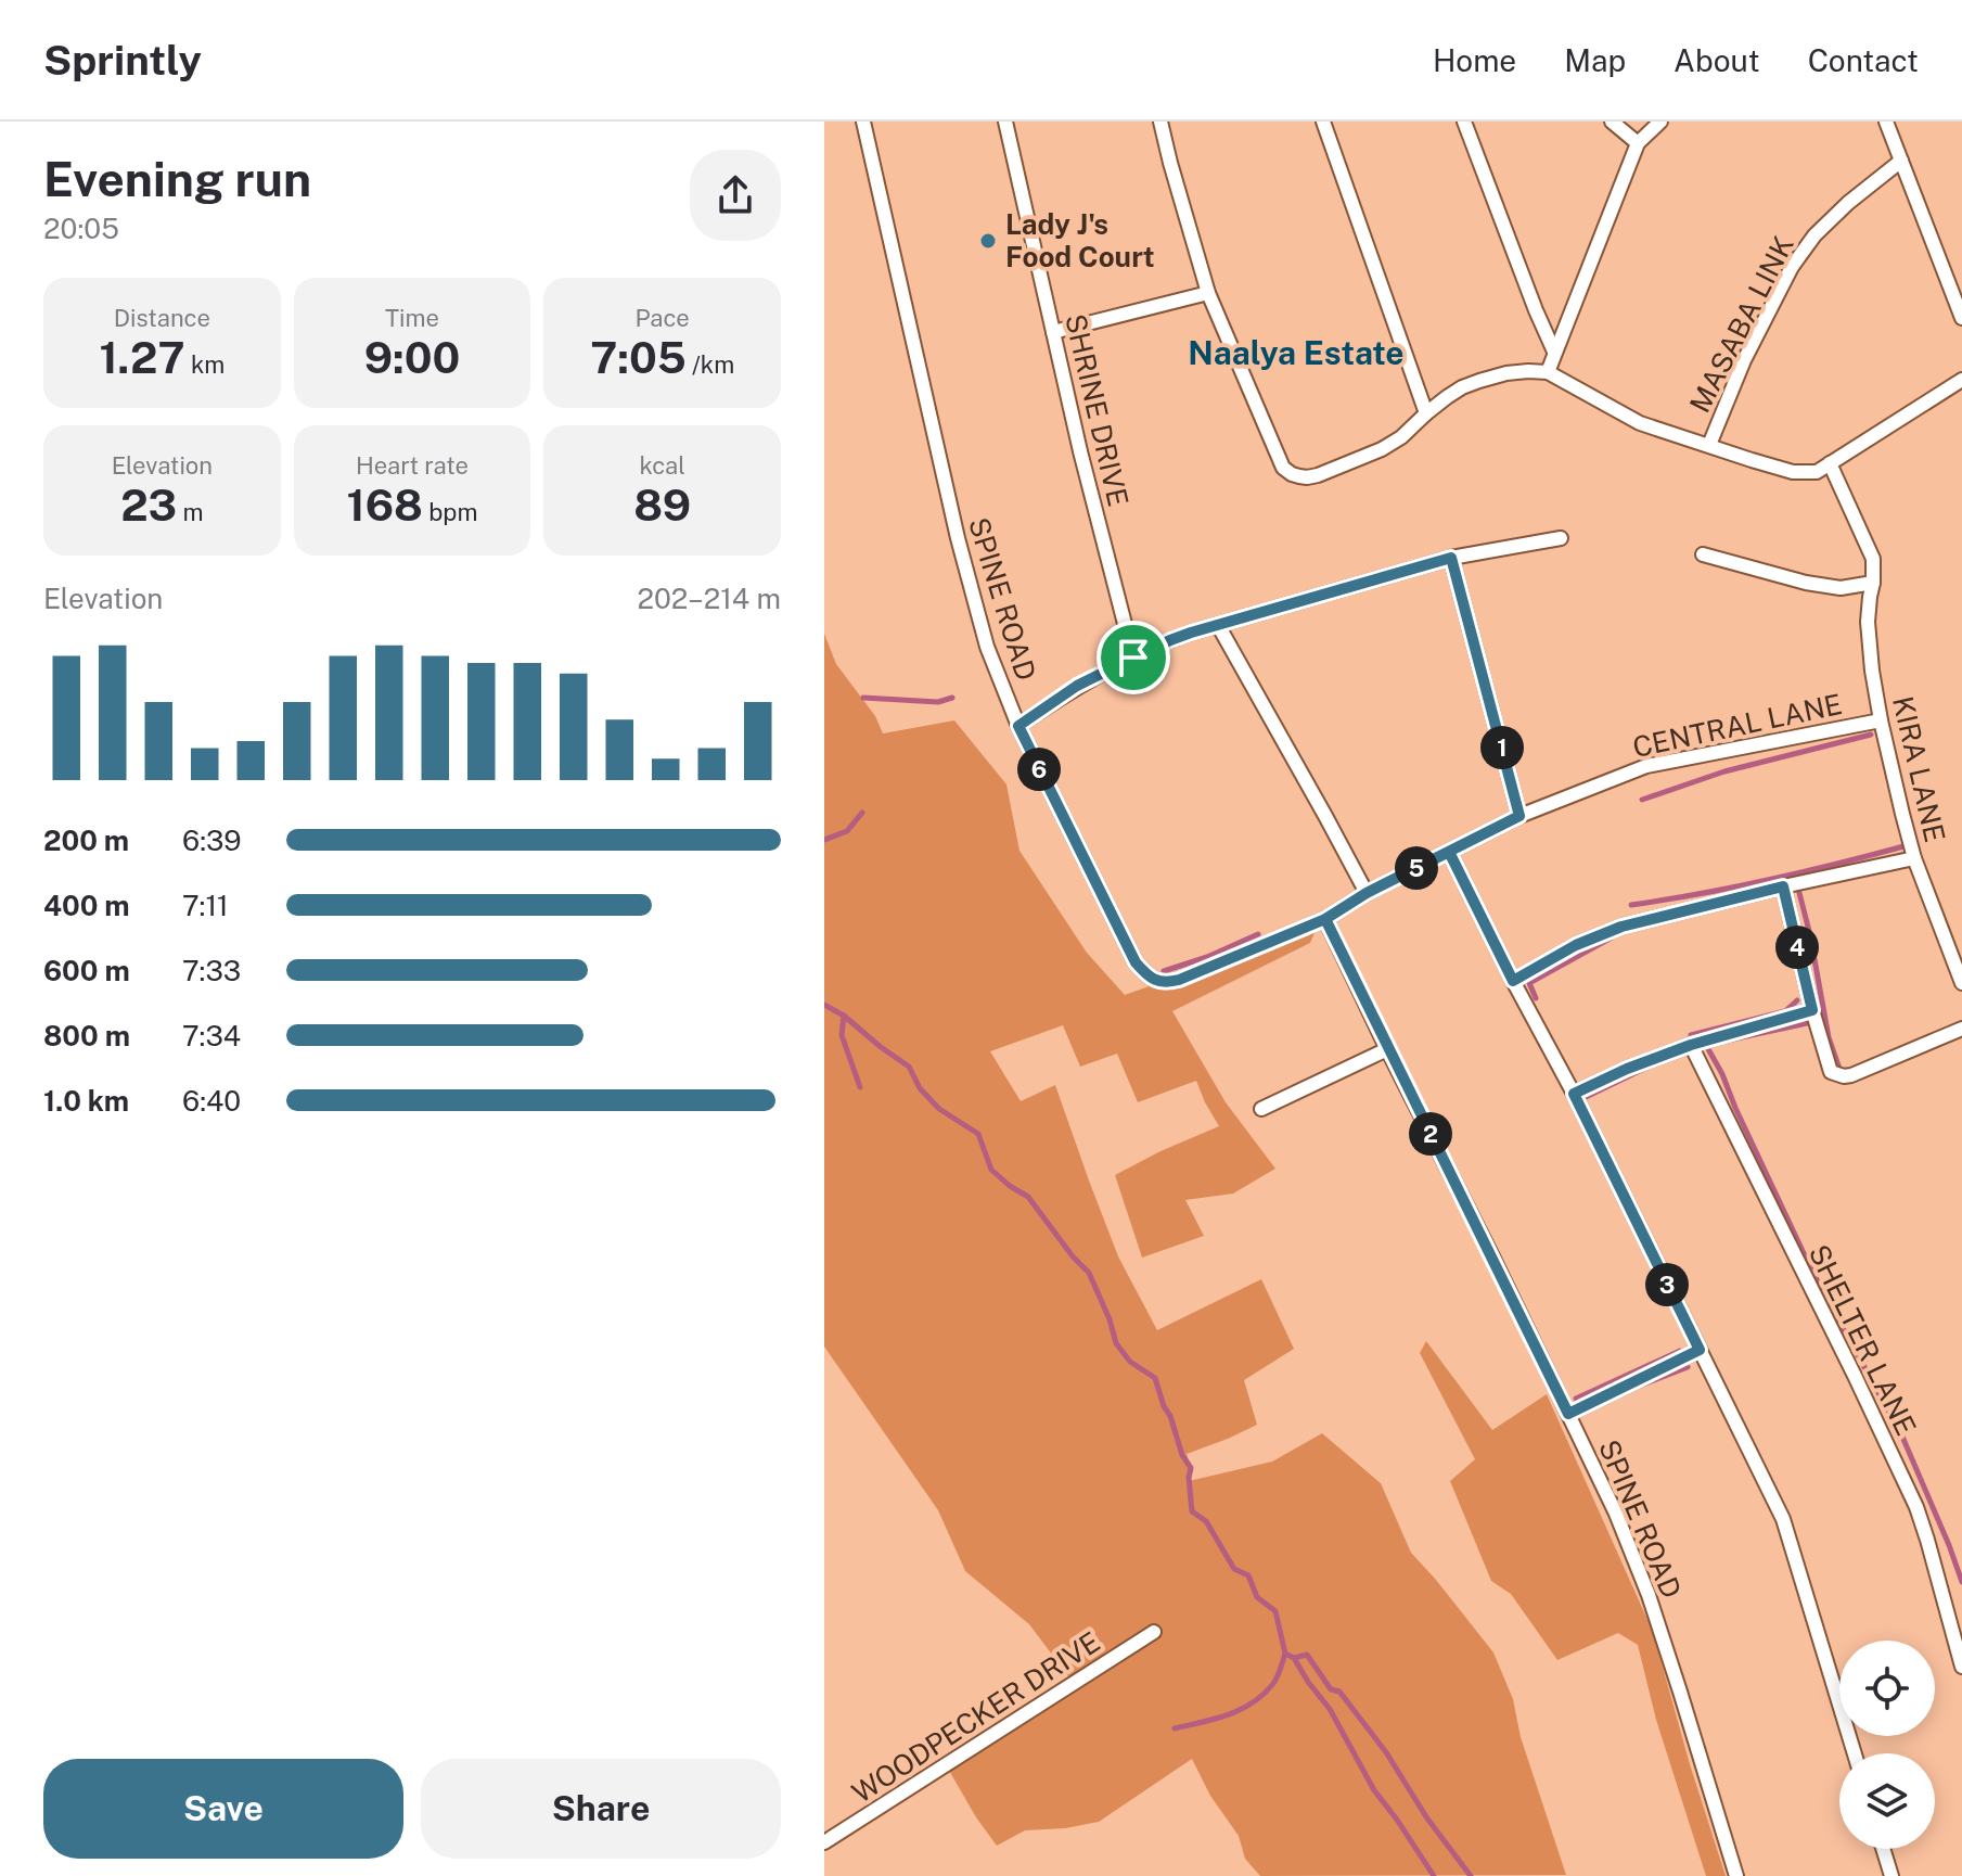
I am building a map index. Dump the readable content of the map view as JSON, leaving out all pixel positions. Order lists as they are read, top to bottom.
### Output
{
  "streets": {
    "street": [
      "MASABA LINK",
      "SHRINE DRIVE",
      "SPINE ROAD",
      "CENTRAL LANE",
      "KIRA LANE",
      "SHELTER LANE",
      "WOODPECKER DRIVE"
    ]
  },
  "crossings": [
    ["SPINE ROAD", "CENTRAL LANE"],
    ["CENTRAL LANE", "KIRA LANE"]
  ],
  "districts": ["Naalya Estate"],
  "places": ["Lady J's Food Court"],
  "page": {
    "header": "Sprintly",
    "nav": [
      "Home",
      "Map",
      "About",
      "Contact"
    ],
    "heading": ["Evening run", "20:05"],
    "stats": [
      ["Distance", "1.27 km"],
      ["Time", "9:00"],
      ["Pace", "7:05 /km"],
      ["Elevation", "23 m"],
      ["Heart rate", "168 bpm"],
      ["kcal", "89"]
    ],
    "chart": ["Elevation", "202–214 m"],
    "pins": [
      "1",
      "6",
      "5",
      "4",
      "2",
      "3"
    ],
    "list": [
      {
        "name": "200 m",
        "note": "6:39"
      },
      {
        "name": "400 m",
        "note": "7:11"
      },
      {
        "name": "600 m",
        "note": "7:33"
      },
      {
        "name": "800 m",
        "note": "7:34"
      },
      {
        "name": "1.0 km",
        "note": "6:40"
      }
    ],
    "buttons": ["Save", "Share"]
  }
}
